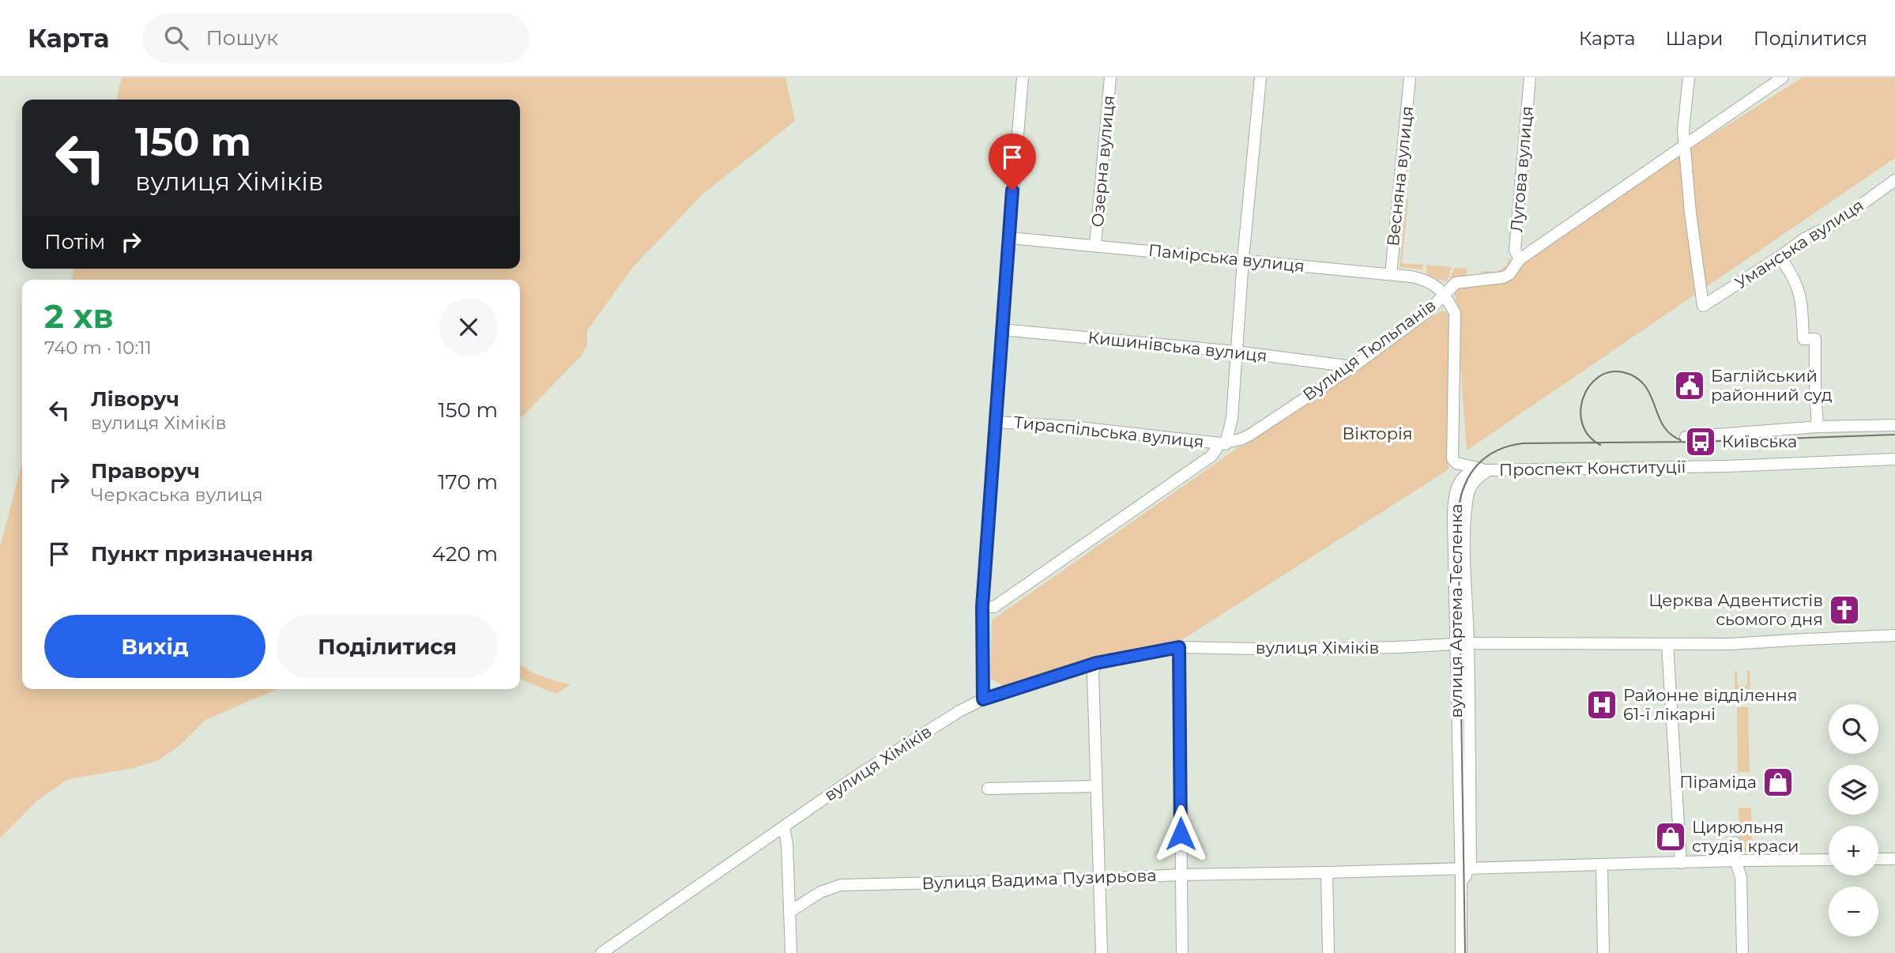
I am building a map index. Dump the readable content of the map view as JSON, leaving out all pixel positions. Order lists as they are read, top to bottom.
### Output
{
  "streets": {
    "street": [
      "Озерна вулиця",
      "Лугова вулиця",
      "Весняна вулиця",
      "Уманська вулиця",
      "Памірська вулиця",
      "Кишинівська вулиця",
      "Вулиця Тюльпанів",
      "Тираспільська вулиця",
      "Проспект Конституції",
      "вулиця Артема Тесленка",
      "вулиця Хіміків",
      "Вулиця Вадима Пузирьова"
    ]
  },
  "crossings": [
    ["Озерна вулиця", "Памірська вулиця"],
    ["Лугова вулиця", "Вулиця Тюльпанів"],
    ["Весняна вулиця", "Памірська вулиця"],
    ["Уманська вулиця", "Вулиця Тюльпанів"],
    ["Памірська вулиця", "Вулиця Тюльпанів"],
    ["Кишинівська вулиця", "Вулиця Тюльпанів"],
    ["Вулиця Тюльпанів", "Тираспільська вулиця"],
    ["Проспект Конституції", "вулиця Артема Тесленка"],
    ["вулиця Артема Тесленка", "вулиця Хіміків"],
    ["вулиця Артема Тесленка", "Вулиця Вадима Пузирьова"]
  ],
  "parks": ["Вікторія"],
  "places": {
    "public building": ["Баглійський районний суд"],
    "bus stop": ["Київська"],
    "church": ["Церква Адвентистів сьомого дня"],
    "hospital": ["Районне відділення 61-ї лікарні"],
    "shop": ["Піраміда", "Цирюльня студія краси"]
  },
  "page": {
    "header": "Карта",
    "search": "Пошук",
    "nav": ["Карта", "Шари", "Поділитися"],
    "turn": ["150 m", "вулиця Хіміків"],
    "then": "Потім",
    "heading": ["2 хв", "740 m · 10:11"],
    "list": [
      {
        "name": "Ліворуч",
        "note": "вулиця Хіміків",
        "value": "150 m"
      },
      {
        "name": "Праворуч",
        "note": "Черкаська вулиця",
        "value": "170 m"
      },
      {
        "name": "Пункт призначення",
        "value": "420 m"
      }
    ],
    "buttons": ["Вихід", "Поділитися"],
    "map_buttons": ["+", "−"]
  }
}
